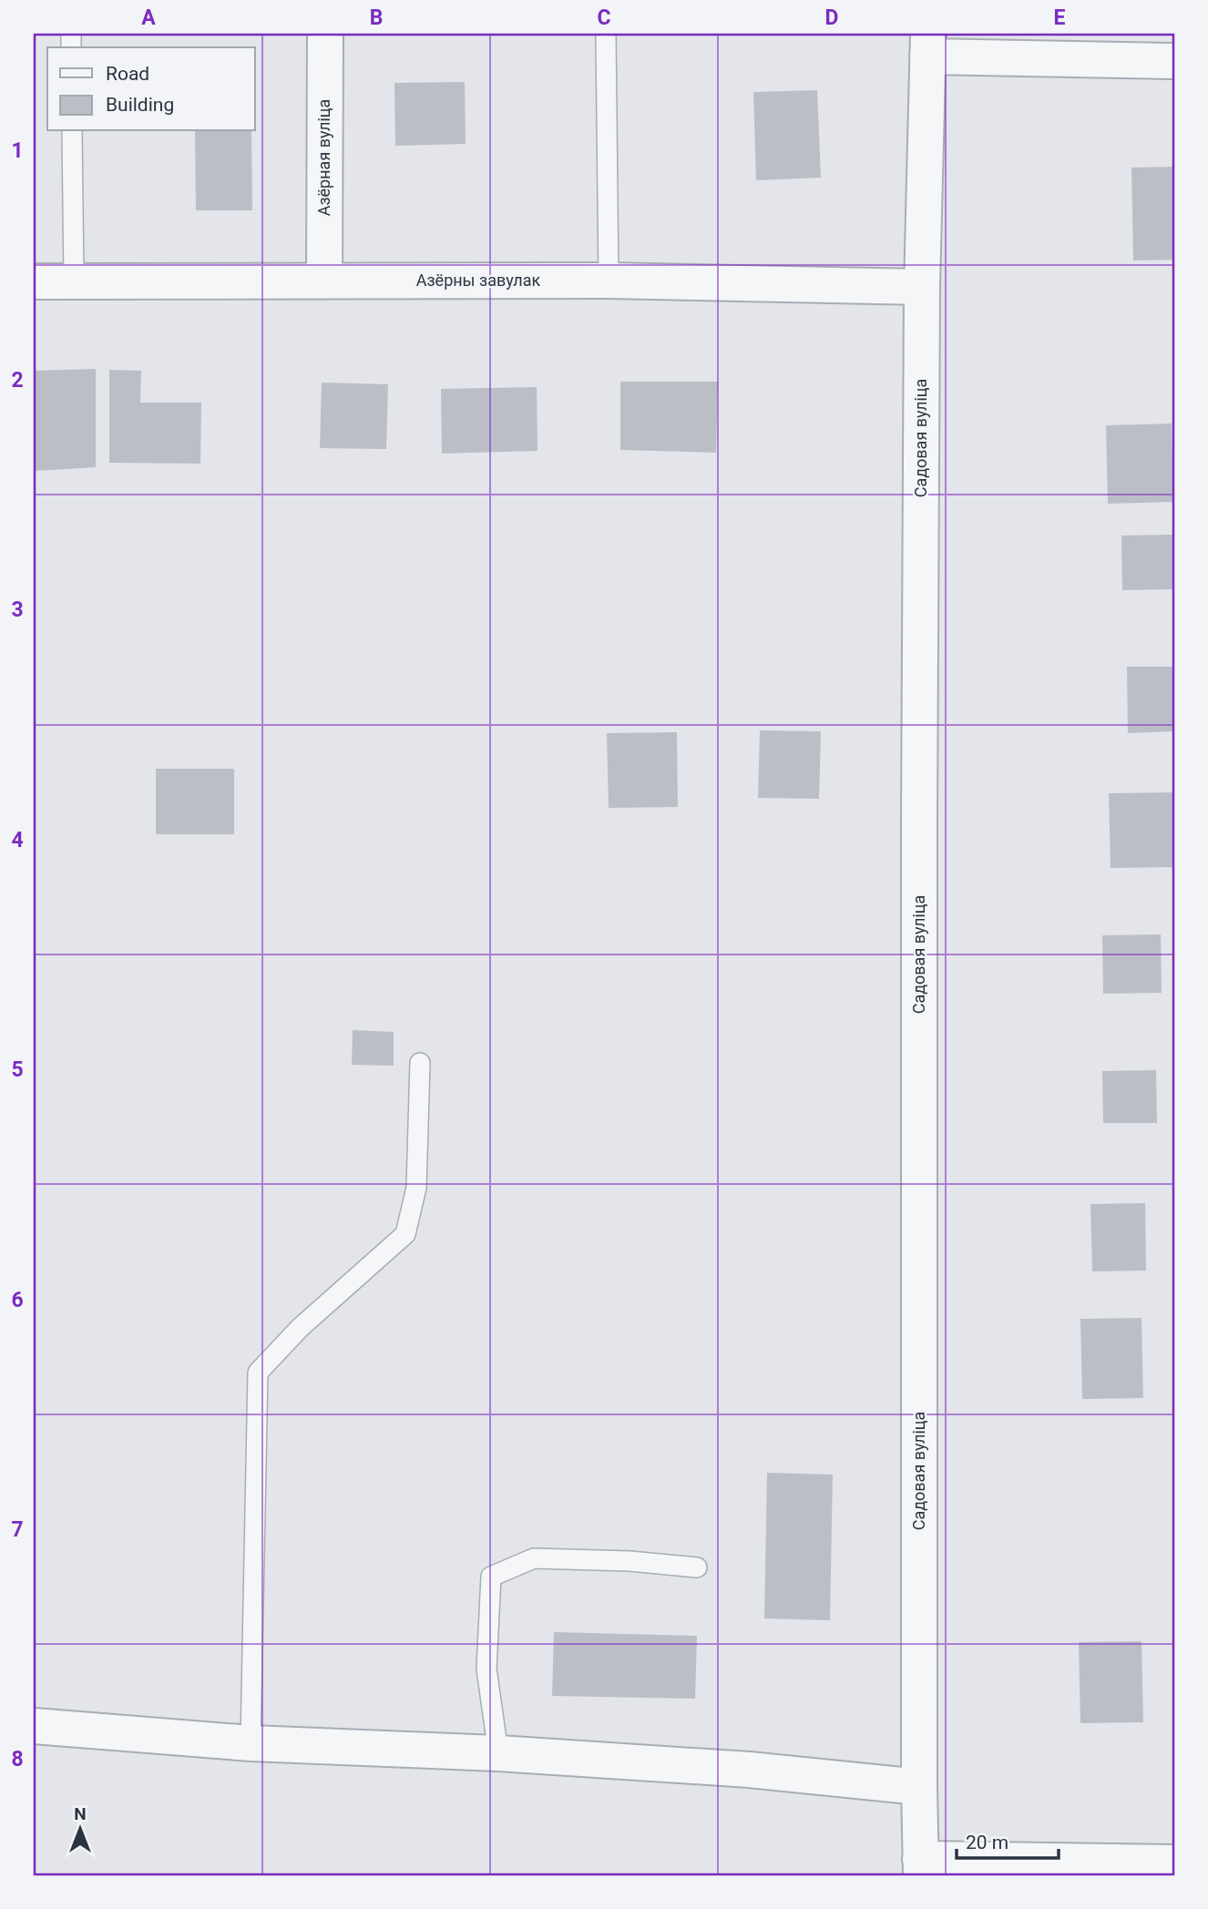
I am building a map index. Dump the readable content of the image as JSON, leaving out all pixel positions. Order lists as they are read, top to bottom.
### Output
{
  "streets": {
    "street": ["Азёрная вуліца", "Азёрны завулак", "Садовая вуліца"]
  },
  "crossings": [
    ["Азёрная вуліца", "Азёрны завулак"],
    ["Азёрны завулак", "Садовая вуліца"]
  ],
  "legend": ["Road", "Building"],
  "scale_bar": "20 m",
  "north": "top",
  "grid": {
    "columns": [
      "A",
      "B",
      "C",
      "D",
      "E"
    ],
    "rows": [
      "1",
      "2",
      "3",
      "4",
      "5",
      "6",
      "7",
      "8"
    ]
  }
}
